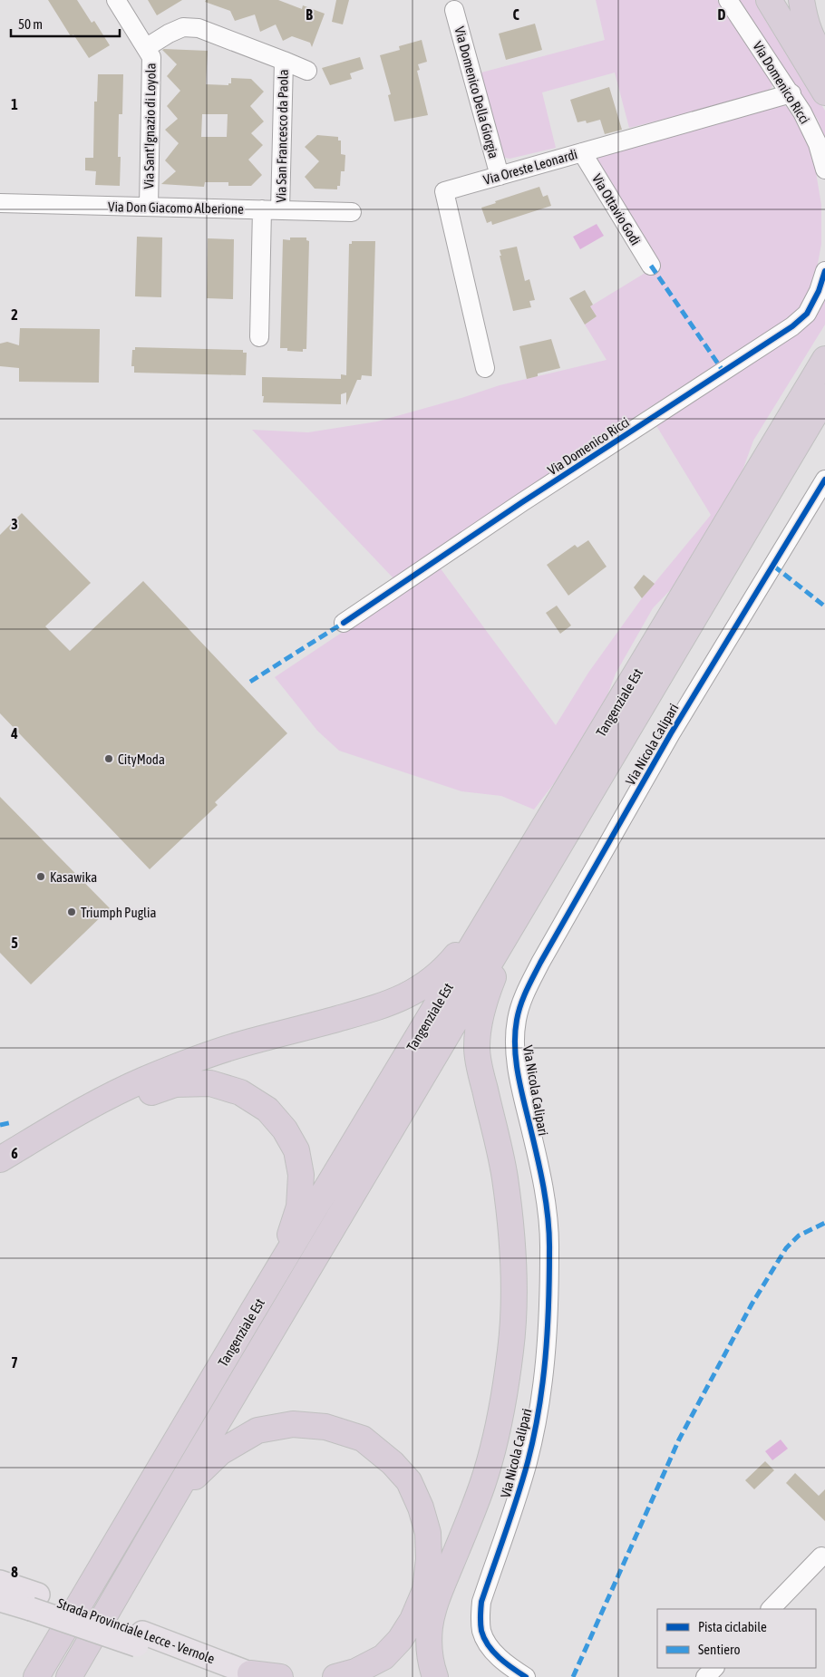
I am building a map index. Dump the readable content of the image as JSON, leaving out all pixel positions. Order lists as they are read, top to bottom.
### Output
{
  "streets": {
    "highway": ["Tangenziale Est"],
    "main road": ["Strada Provinciale Lecce - Vernole"],
    "street": [
      "Via Domenico Ricci",
      "Via Domenico Della Giorgia",
      "Via Sant'Ignazio di Loyola",
      "Via San Francesco da Paola",
      "Via Oreste Leonardi",
      "Via Don Giacomo Alberione",
      "Via Ottavio Godi",
      "Via Nicola Calipari"
    ]
  },
  "crossings": [
    ["Via Domenico Ricci", "Via Oreste Leonardi"],
    ["Via Domenico Della Giorgia", "Via Oreste Leonardi"],
    ["Via Sant'Ignazio di Loyola", "Via San Francesco da Paola"],
    ["Via Sant'Ignazio di Loyola", "Via Don Giacomo Alberione"],
    ["Via San Francesco da Paola", "Via Don Giacomo Alberione"],
    ["Via Oreste Leonardi", "Via Ottavio Godi"]
  ],
  "places": ["CityModa", "Kasawika", "Triumph Puglia"],
  "legend": ["Pista ciclabile", "Sentiero"],
  "scale_bar": "50 m",
  "grid": {
    "columns": ["B", "C", "D"],
    "rows": [
      "1",
      "2",
      "3",
      "4",
      "5",
      "6",
      "7",
      "8"
    ]
  }
}
